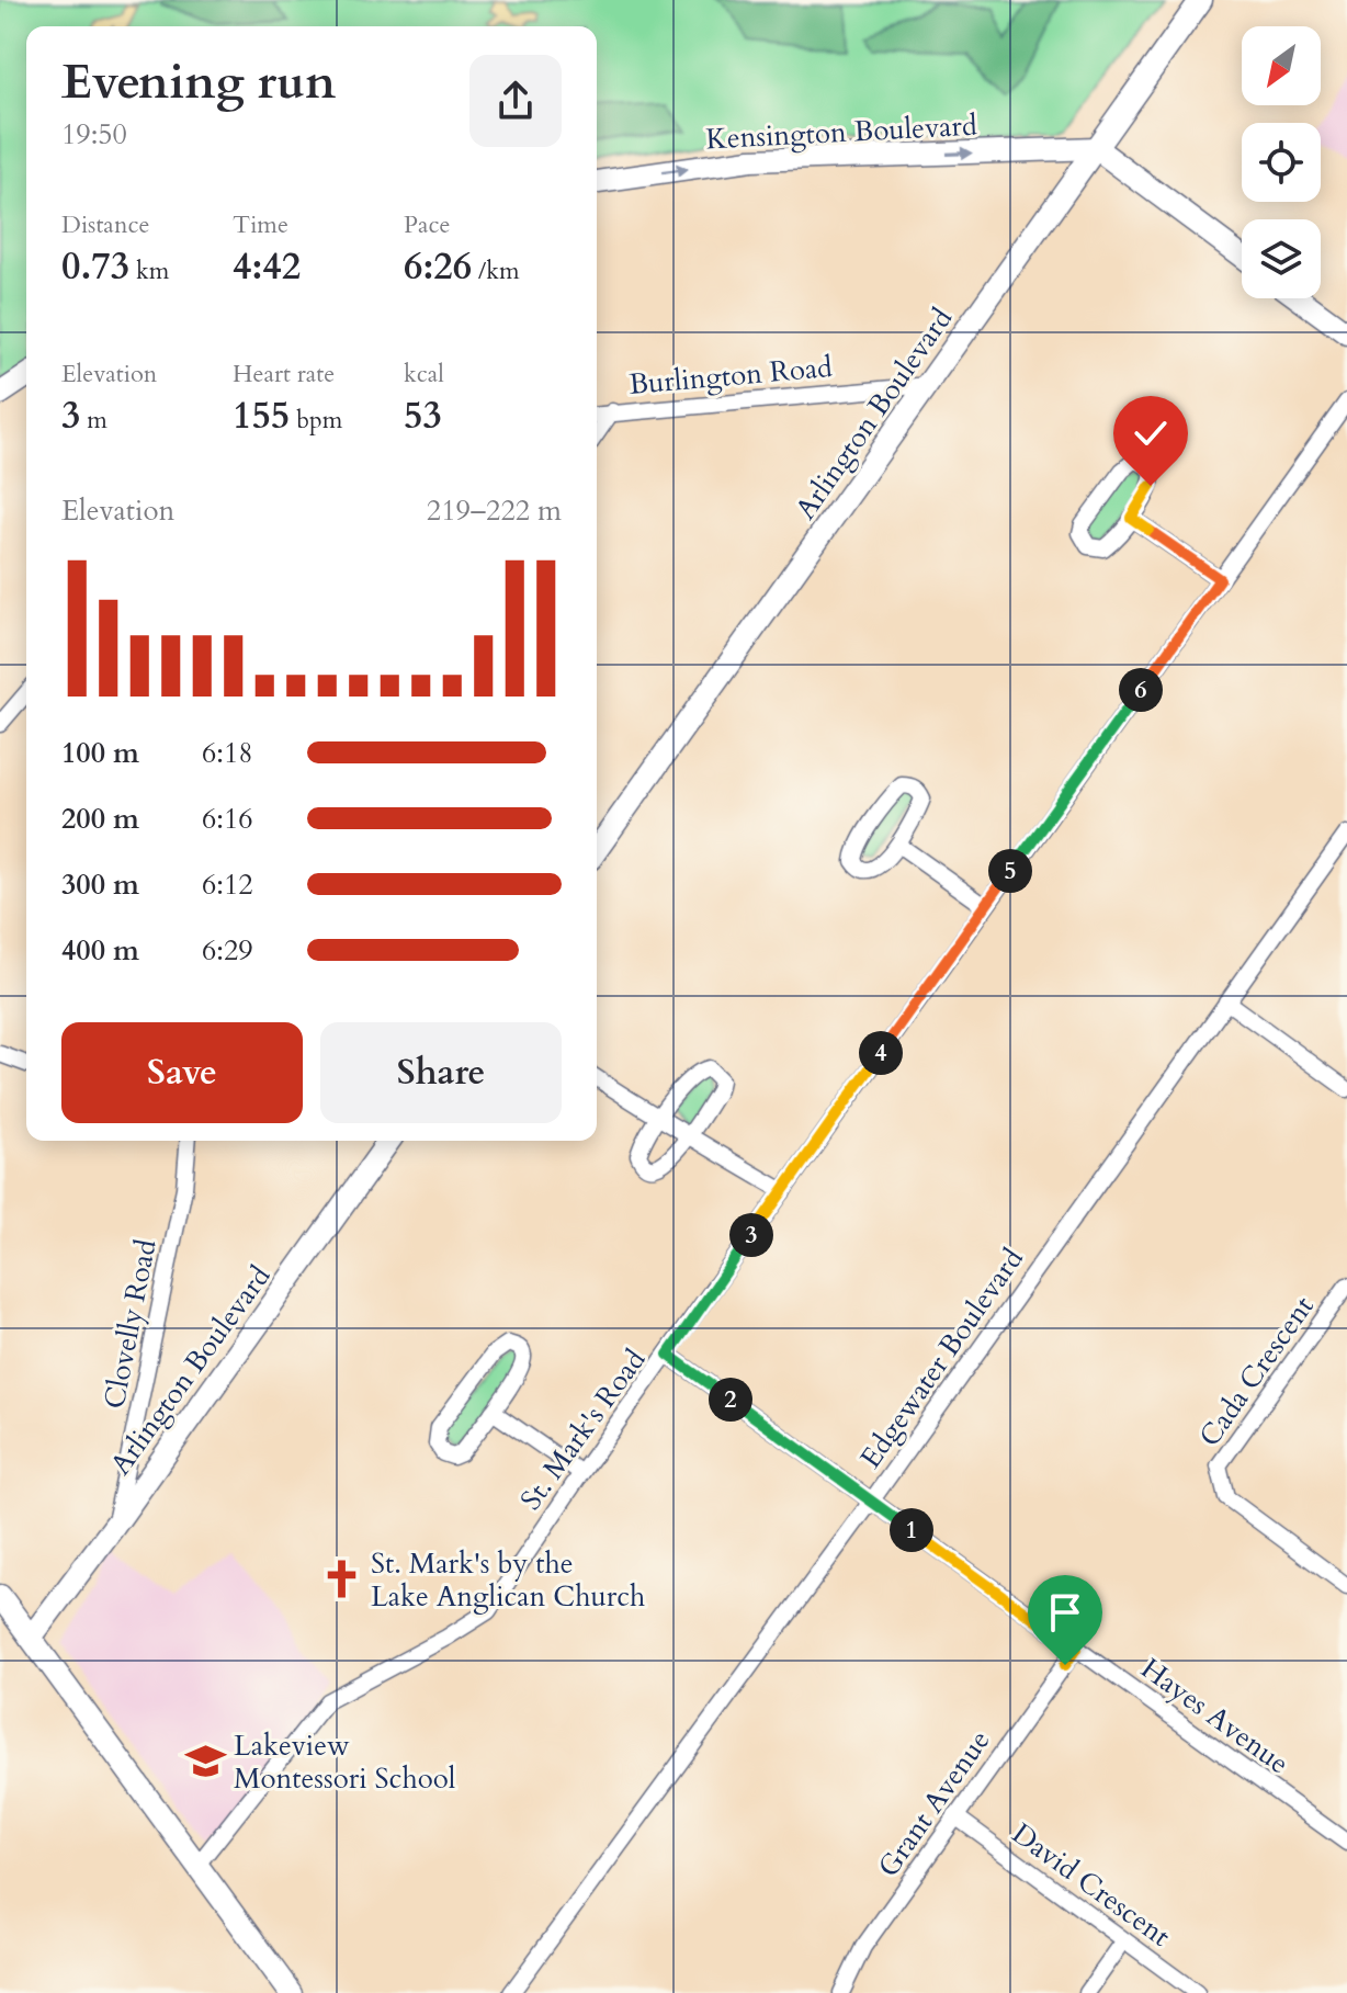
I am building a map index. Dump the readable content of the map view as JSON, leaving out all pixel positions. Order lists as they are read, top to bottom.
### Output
{
  "streets": {
    "street": [
      "Kensington Boulevard",
      "Burlington Road",
      "Arlington Boulevard",
      "Clovelly Road",
      "Edgewater Boulevard",
      "Cada Crescent",
      "St. Mark's Road",
      "Hayes Avenue",
      "Grant Avenue",
      "David Crescent"
    ]
  },
  "crossings": [
    ["Kensington Boulevard", "Arlington Boulevard"],
    ["Burlington Road", "Arlington Boulevard"],
    ["Arlington Boulevard", "Clovelly Road"],
    ["Edgewater Boulevard", "Hayes Avenue"],
    ["St. Mark's Road", "Hayes Avenue"],
    ["Hayes Avenue", "Grant Avenue"],
    ["Grant Avenue", "David Crescent"]
  ],
  "one_way": ["Kensington Boulevard"],
  "places": {
    "church": ["St. Mark's by the Lake Anglican Church"],
    "school or university": ["Lakeview Montessori School"]
  },
  "north": "bottom left",
  "page": {
    "heading": ["Evening run", "19:50"],
    "stats": [
      ["Distance", "0.73 km"],
      ["Time", "4:42"],
      ["Pace", "6:26 /km"],
      ["Elevation", "3 m"],
      ["Heart rate", "155 bpm"],
      ["kcal", "53"]
    ],
    "chart": ["Elevation", "219–222 m"],
    "pins": [
      "6",
      "5",
      "4",
      "3",
      "2",
      "1"
    ],
    "list": [
      {
        "name": "100 m",
        "note": "6:18"
      },
      {
        "name": "200 m",
        "note": "6:16"
      },
      {
        "name": "300 m",
        "note": "6:12"
      },
      {
        "name": "400 m",
        "note": "6:29"
      }
    ],
    "buttons": ["Save", "Share"]
  }
}
